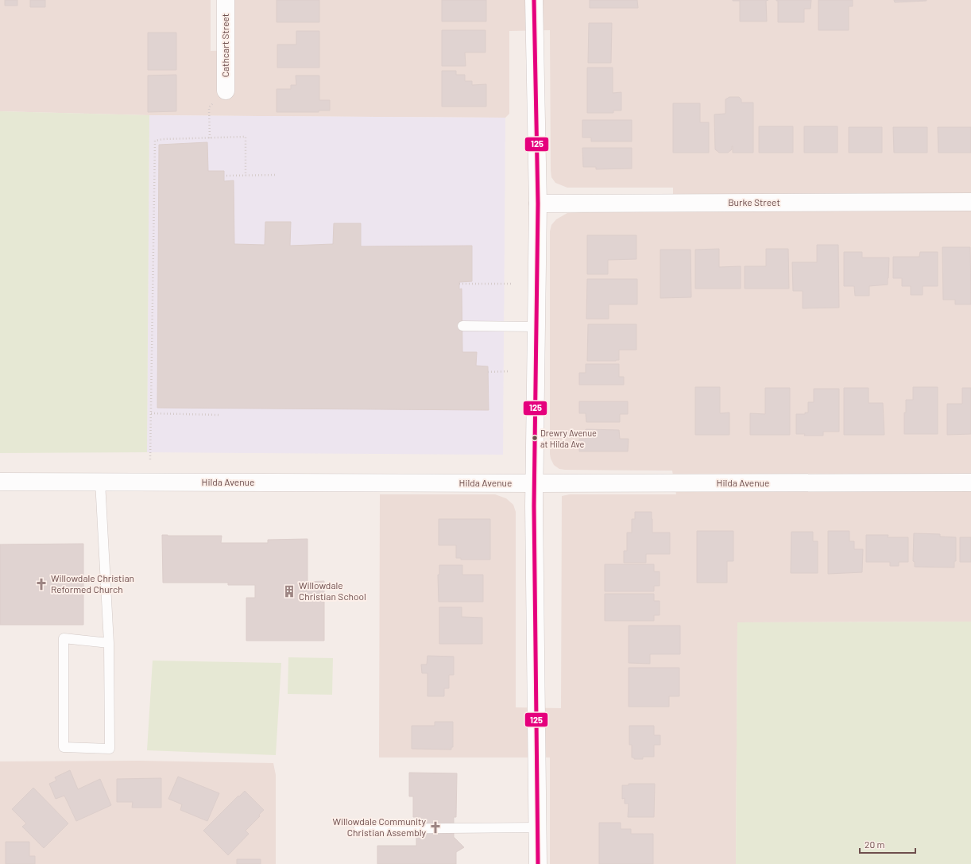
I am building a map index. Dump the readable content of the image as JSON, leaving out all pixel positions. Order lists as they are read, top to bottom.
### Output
{
  "streets": {
    "street": ["Cathcart Street", "Burke Street", "Hilda Avenue"]
  },
  "places": {
    "other": ["Drewry Avenue at Hilda Ave"],
    "church": ["Willowdale Christian Reformed Church", "Willowdale Community Christian Assembly"],
    "building": ["Willowdale Christian School"]
  },
  "lines": ["transit line 125"],
  "scale_bar": "20 m"
}
